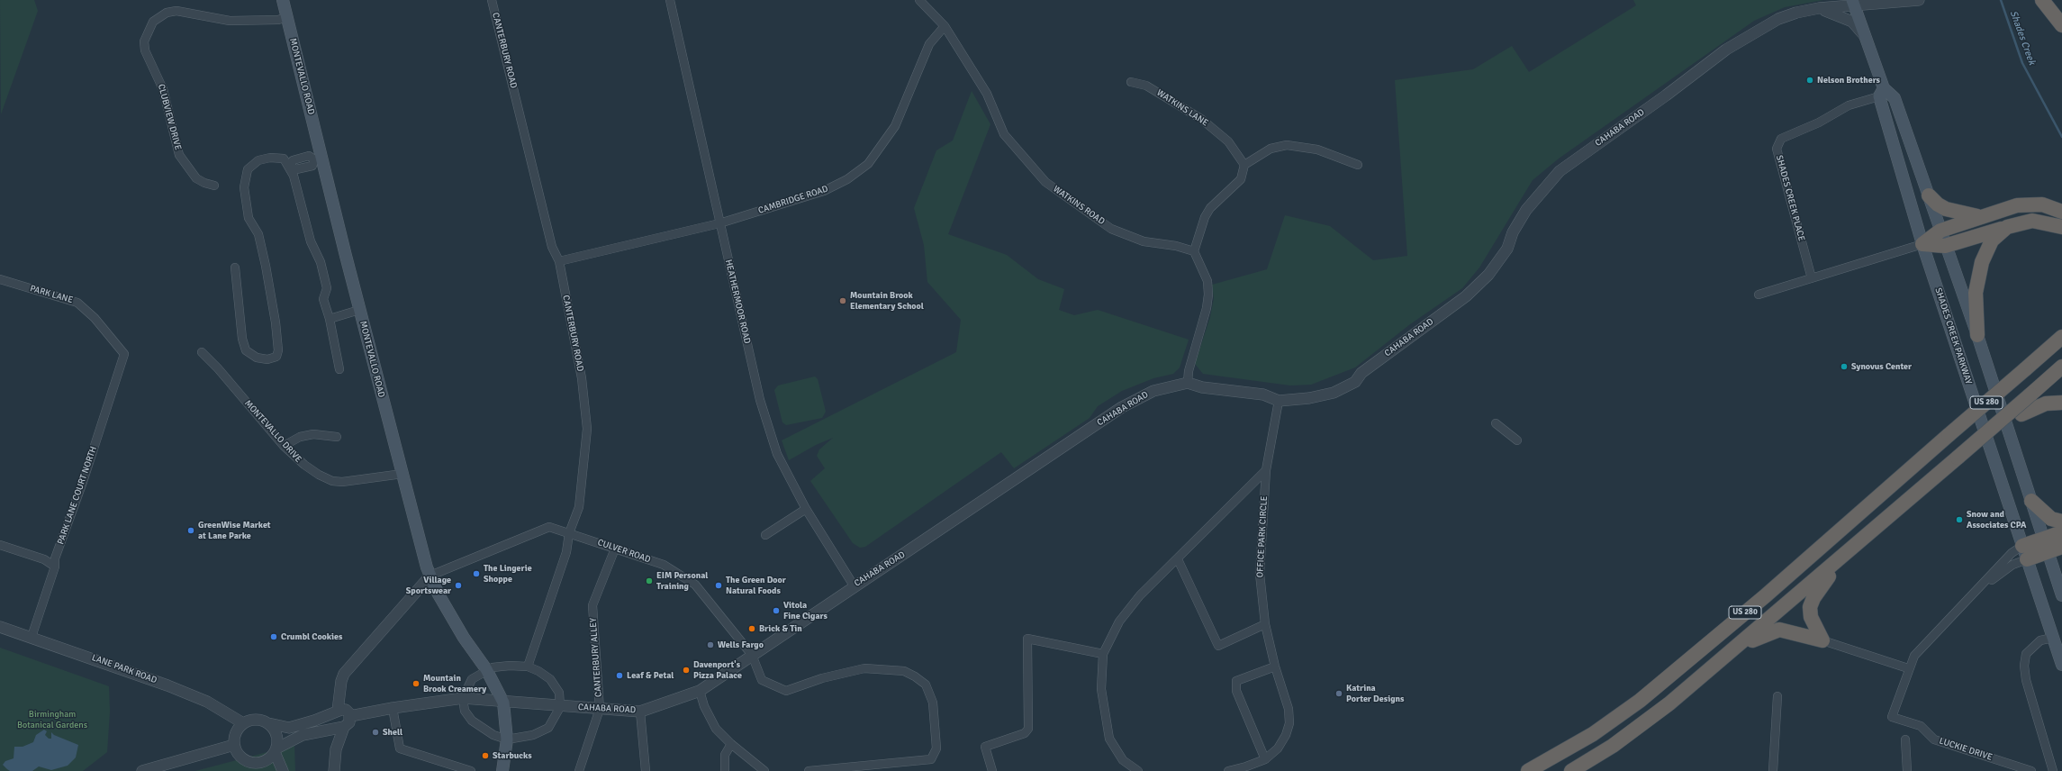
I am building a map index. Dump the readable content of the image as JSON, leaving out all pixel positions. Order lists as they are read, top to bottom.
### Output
{
  "streets": {
    "highway": ["US 280"],
    "main road": ["MONTEVALLO ROAD", "SHADES CREEK PARKWAY"],
    "street": [
      "CANTERBURY ROAD",
      "WATKINS LANE",
      "CLUBVIEW DRIVE",
      "CAHABA ROAD",
      "SHADES CREEK PLACE",
      "CAMBRIDGE ROAD",
      "WATKINS ROAD",
      "PARK LANE",
      "HEATHERMOOR ROAD",
      "MONTEVALLO DRIVE",
      "PARK LANE COURT NORTH",
      "OFFICE PARK CIRCLE",
      "CULVER ROAD",
      "CANTERBURY ALLEY",
      "LANE PARK ROAD",
      "LUCKIE DRIVE"
    ]
  },
  "crossings": [
    ["CANTERBURY ROAD", "CAMBRIDGE ROAD"],
    ["CANTERBURY ROAD", "CULVER ROAD"],
    ["MONTEVALLO ROAD", "CLUBVIEW DRIVE"],
    ["MONTEVALLO ROAD", "CAHABA ROAD"],
    ["MONTEVALLO ROAD", "MONTEVALLO DRIVE"],
    ["MONTEVALLO ROAD", "CULVER ROAD"],
    ["CAHABA ROAD", "HEATHERMOOR ROAD"],
    ["CAHABA ROAD", "SHADES CREEK PARKWAY"],
    ["CAHABA ROAD", "OFFICE PARK CIRCLE"],
    ["CAHABA ROAD", "CULVER ROAD"],
    ["CAHABA ROAD", "CANTERBURY ALLEY"],
    ["SHADES CREEK PLACE", "SHADES CREEK PARKWAY"],
    ["CAMBRIDGE ROAD", "WATKINS ROAD"],
    ["CAMBRIDGE ROAD", "HEATHERMOOR ROAD"],
    ["PARK LANE", "PARK LANE COURT NORTH"],
    ["SHADES CREEK PARKWAY", "LUCKIE DRIVE"],
    ["PARK LANE COURT NORTH", "LANE PARK ROAD"],
    ["CULVER ROAD", "CANTERBURY ALLEY"]
  ],
  "water": ["Shades Creek"],
  "parks": ["Birmingham Botanical Gardens"],
  "places": [
    "Nelson Brothers",
    "Mountain Brook Elementary School",
    "Synovus Center",
    "Snow and Associates CPA",
    "GreenWise Market at Lane Parke",
    "The Lingerie Shoppe",
    "EIM Personal Training",
    "Village Sportswear",
    "The Green Door Natural Foods",
    "Vitola Fine Cigars",
    "Brick & Tin",
    "Crumbl Cookies",
    "Wells Fargo",
    "Davenport's Pizza Palace",
    "Leaf & Petal",
    "Mountain Brook Creamery",
    "Katrina Porter Designs",
    "Shell",
    "Starbucks"
  ]
}
